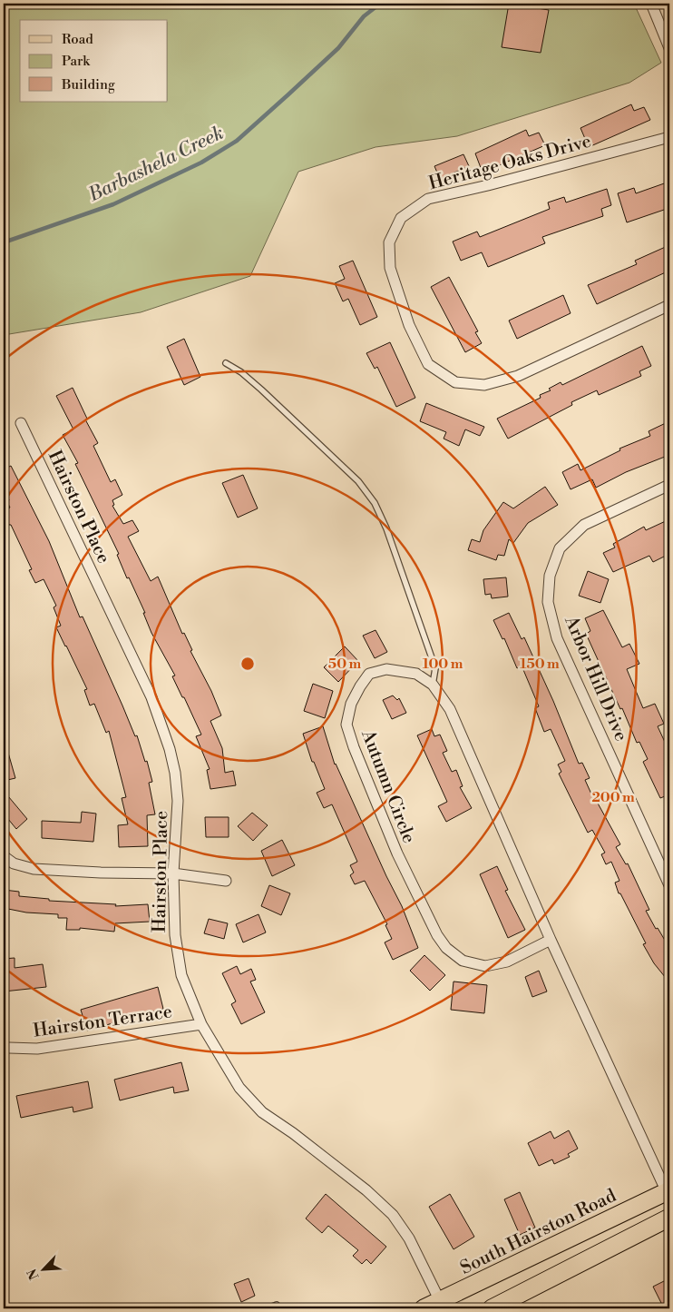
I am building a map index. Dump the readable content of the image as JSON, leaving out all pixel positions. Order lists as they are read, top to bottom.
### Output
{
  "streets": {
    "main road": ["South Hairston Road"],
    "street": [
      "Heritage Oaks Drive",
      "Hairston Place",
      "Arbor Hill Drive",
      "Autumn Circle",
      "Hairston Terrace"
    ]
  },
  "crossings": [
    ["Hairston Place", "Hairston Terrace"],
    ["Hairston Place", "South Hairston Road"],
    ["Autumn Circle", "South Hairston Road"]
  ],
  "water": ["Barbashela Creek"],
  "legend": ["Road", "Park", "Building"],
  "north": "bottom left",
  "rings": [
    "50 m",
    "100 m",
    "150 m",
    "200 m"
  ]
}
